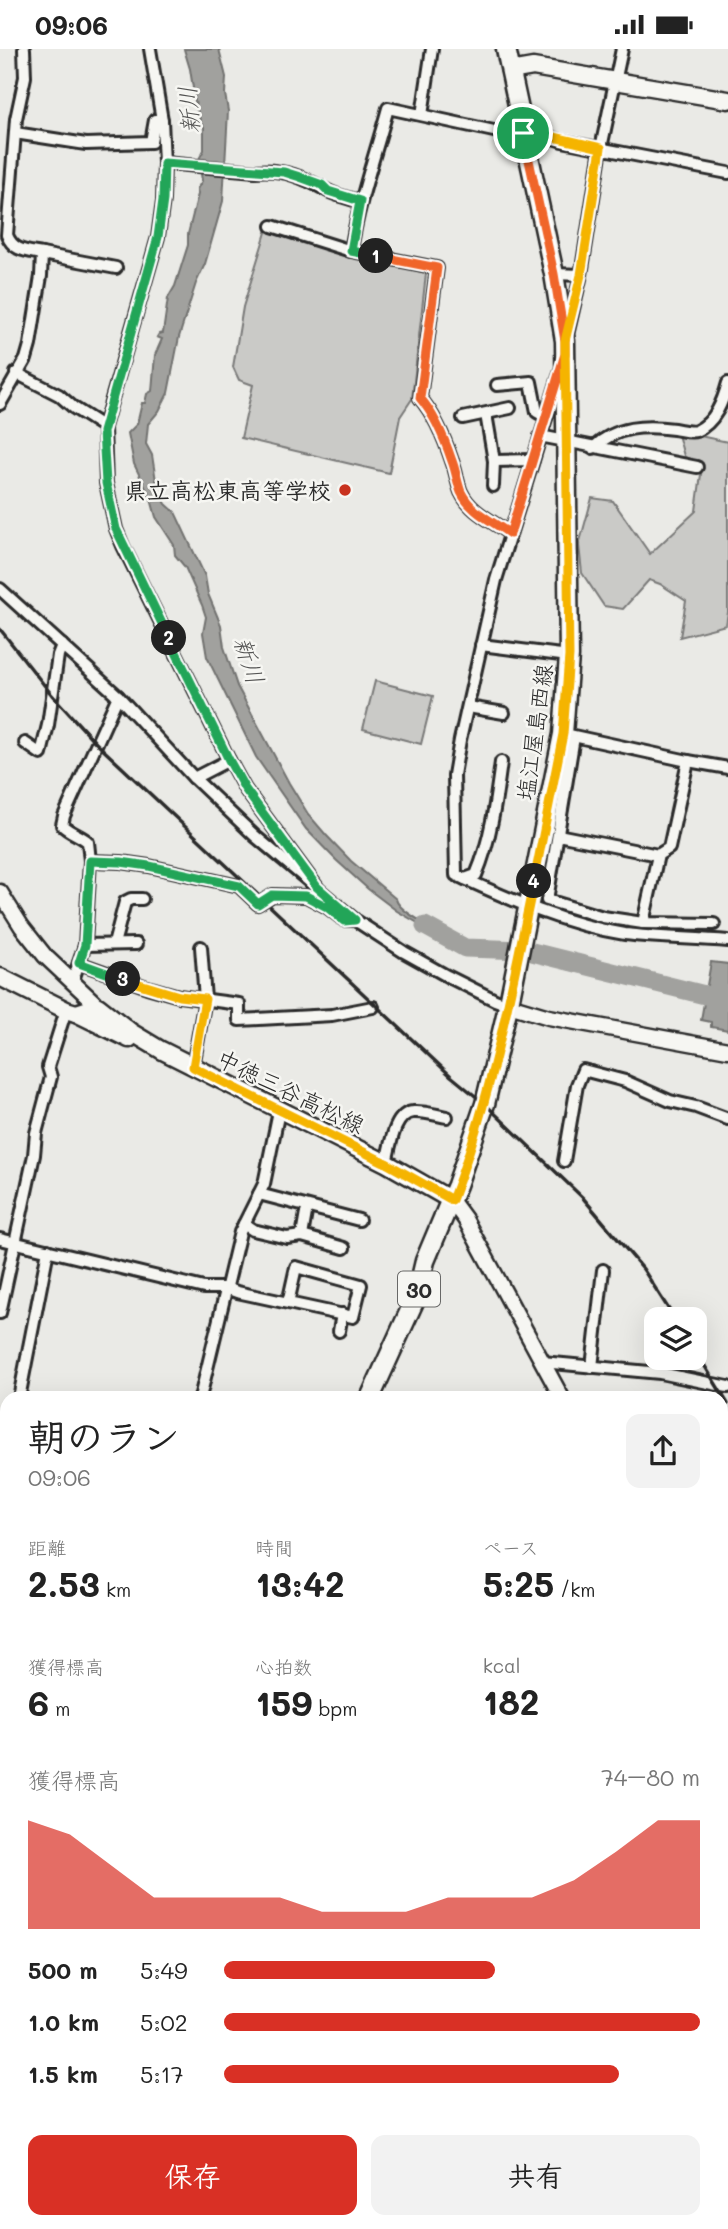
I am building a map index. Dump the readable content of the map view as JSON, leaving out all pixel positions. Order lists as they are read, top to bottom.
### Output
{
  "streets": {
    "main road": ["塩江屋島西線", "中徳三谷高松線", "30"]
  },
  "crossings": [
    ["塩江屋島西線", "中徳三谷高松線"]
  ],
  "water": ["新川"],
  "places": ["県立高松東高等学校"],
  "page": {
    "status": "09:06",
    "pins": [
      "1",
      "2",
      "4",
      "3"
    ],
    "heading": ["朝のラン", "09:06"],
    "stats": [
      ["距離", "2.53 km"],
      ["時間", "13:42"],
      ["ペース", "5:25 /km"],
      ["獲得標高", "6 m"],
      ["心拍数", "159 bpm"],
      ["kcal", "182"]
    ],
    "chart": ["獲得標高", "74–80 m"],
    "list": [
      {
        "name": "500 m",
        "note": "5:49"
      },
      {
        "name": "1.0 km",
        "note": "5:02"
      },
      {
        "name": "1.5 km",
        "note": "5:17"
      }
    ],
    "buttons": ["保存", "共有"]
  }
}
